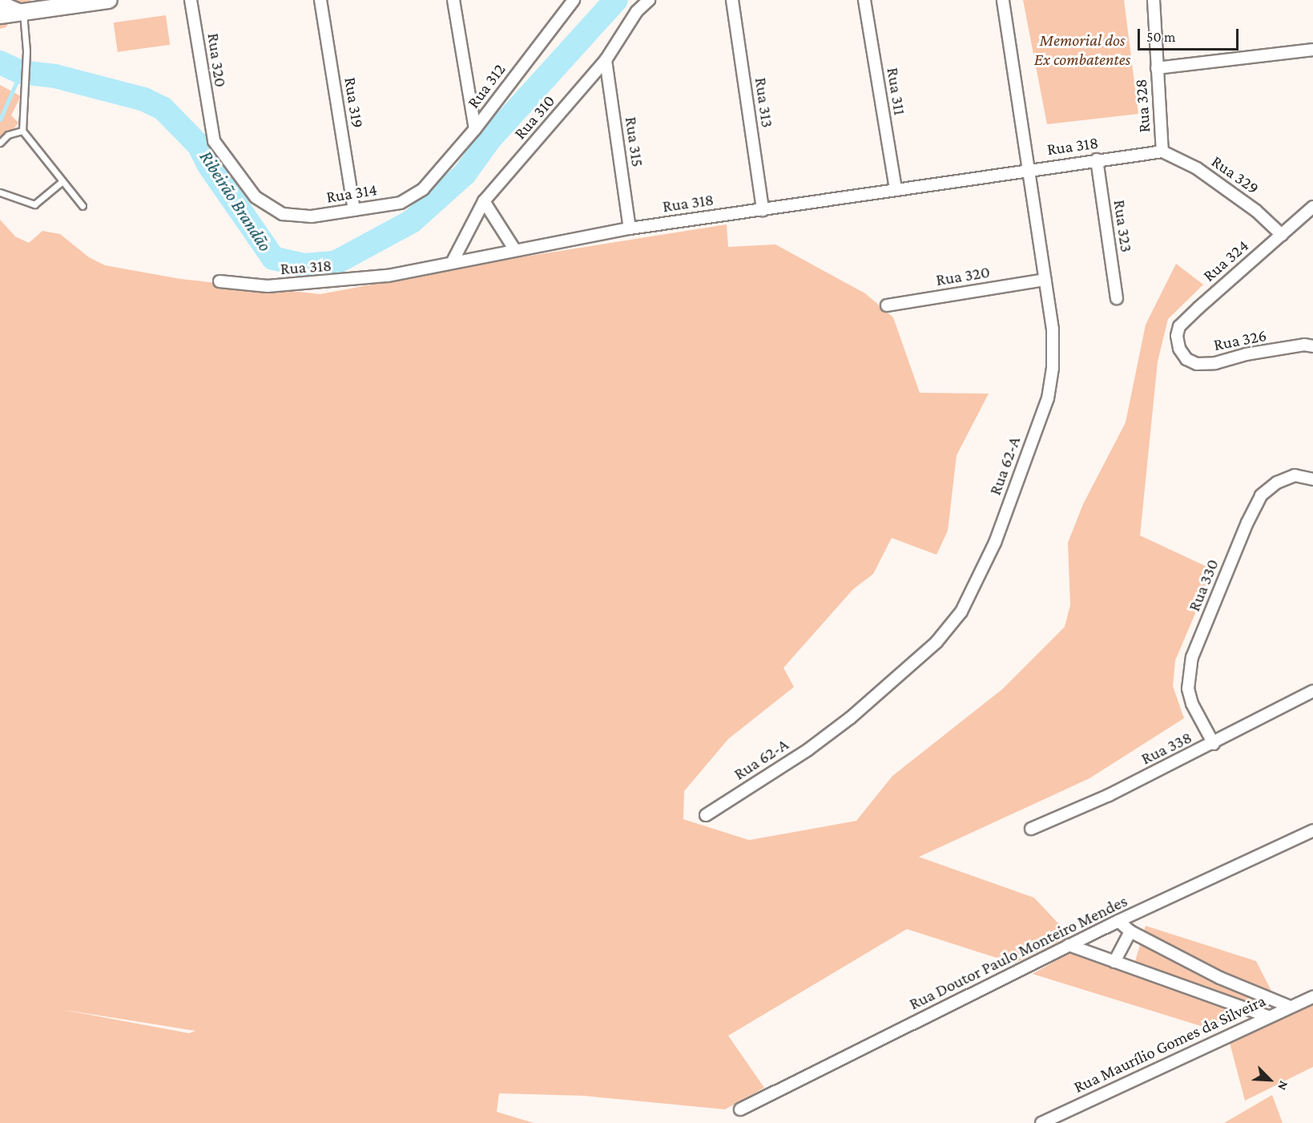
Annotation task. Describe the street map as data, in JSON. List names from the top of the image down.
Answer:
{
  "streets": {
    "street": [
      "Rua 320",
      "Rua 312",
      "Rua 311",
      "Rua 319",
      "Rua 313",
      "Rua 328",
      "Rua 310",
      "Rua 315",
      "Rua 318",
      "Rua 329",
      "Rua 314",
      "Rua 323",
      "Rua 324",
      "Rua 326",
      "Rua 62-A",
      "Rua 330",
      "Rua 338",
      "Rua Doutor Paulo Monteiro Mendes",
      "Rua Maurílio Gomes da Silveira"
    ]
  },
  "crossings": [
    ["Rua 320", "Rua 314"],
    ["Rua 320", "Rua 62-A"],
    ["Rua 312", "Rua 314"],
    ["Rua 311", "Rua 318"],
    ["Rua 319", "Rua 314"],
    ["Rua 313", "Rua 318"],
    ["Rua 328", "Rua 318"],
    ["Rua 328", "Rua 329"],
    ["Rua 310", "Rua 315"],
    ["Rua 310", "Rua 318"],
    ["Rua 315", "Rua 318"],
    ["Rua 318", "Rua 329"],
    ["Rua 318", "Rua 323"],
    ["Rua 318", "Rua 62-A"],
    ["Rua 329", "Rua 324"],
    ["Rua 324", "Rua 326"],
    ["Rua 330", "Rua 338"]
  ],
  "water": ["Ribeirão Brandão"],
  "parks": ["Memorial dos Ex combatentes"],
  "scale_bar": "50 m",
  "north": "bottom right"
}
